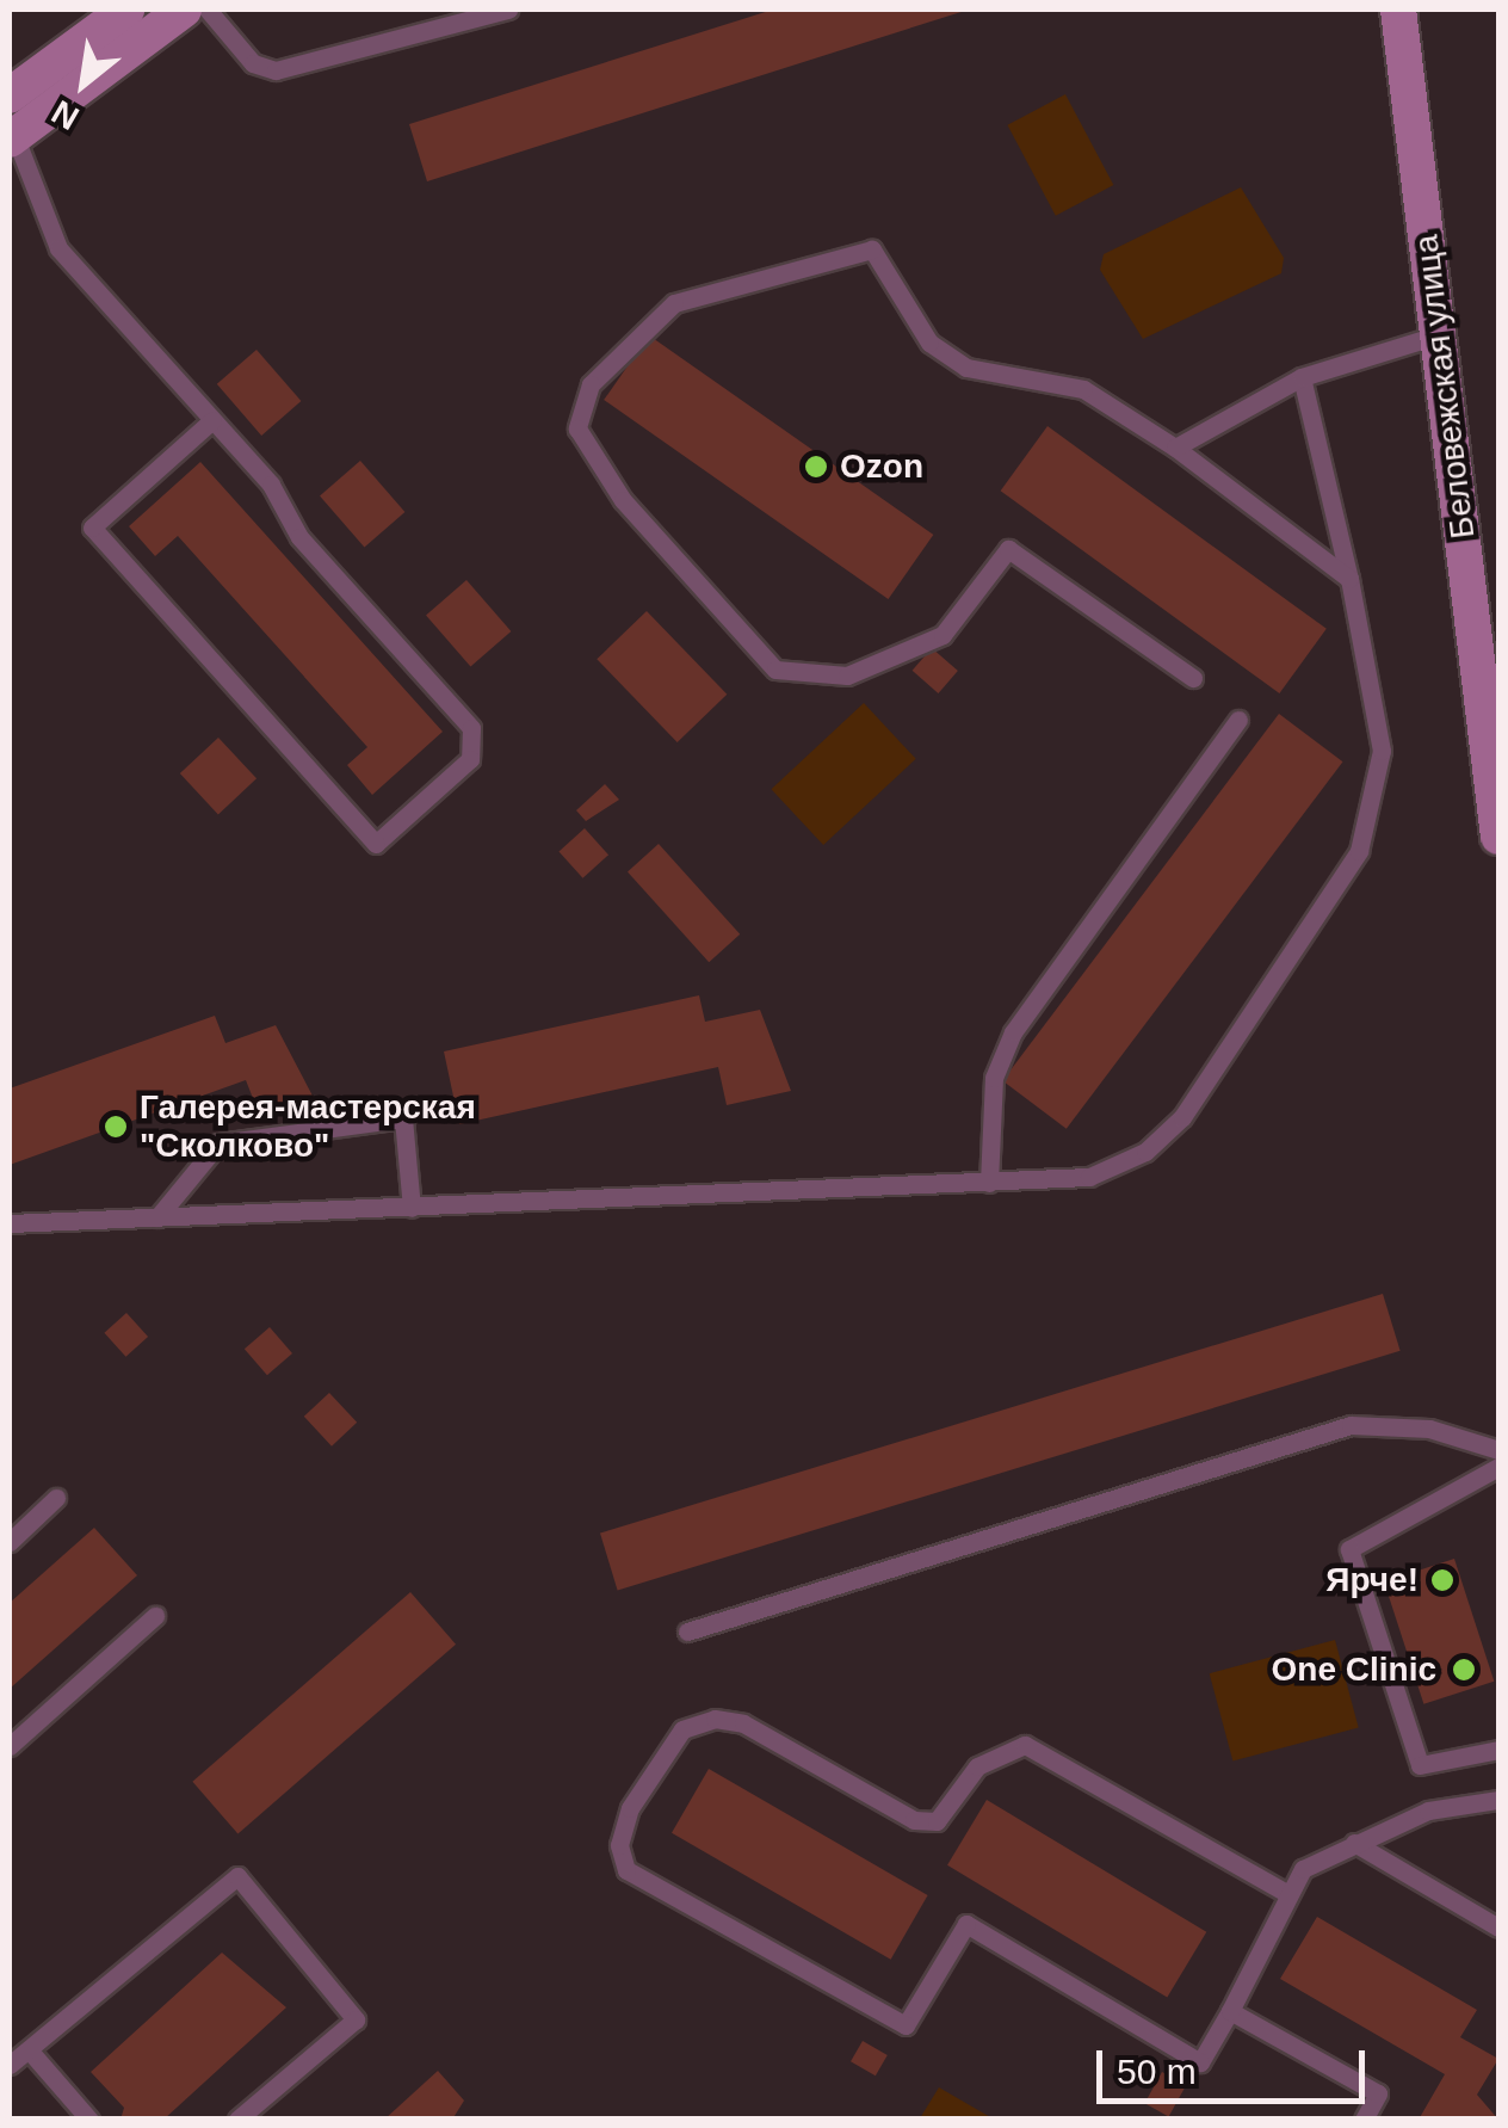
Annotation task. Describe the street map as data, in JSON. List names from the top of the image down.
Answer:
{
  "streets": {
    "street": ["Беловежская улица"]
  },
  "places": [
    "Ozon",
    "Галерея-мастерская \"Сколково\"",
    "Ярче!",
    "One Clinic"
  ],
  "scale_bar": "50 m",
  "north": "bottom left"
}
